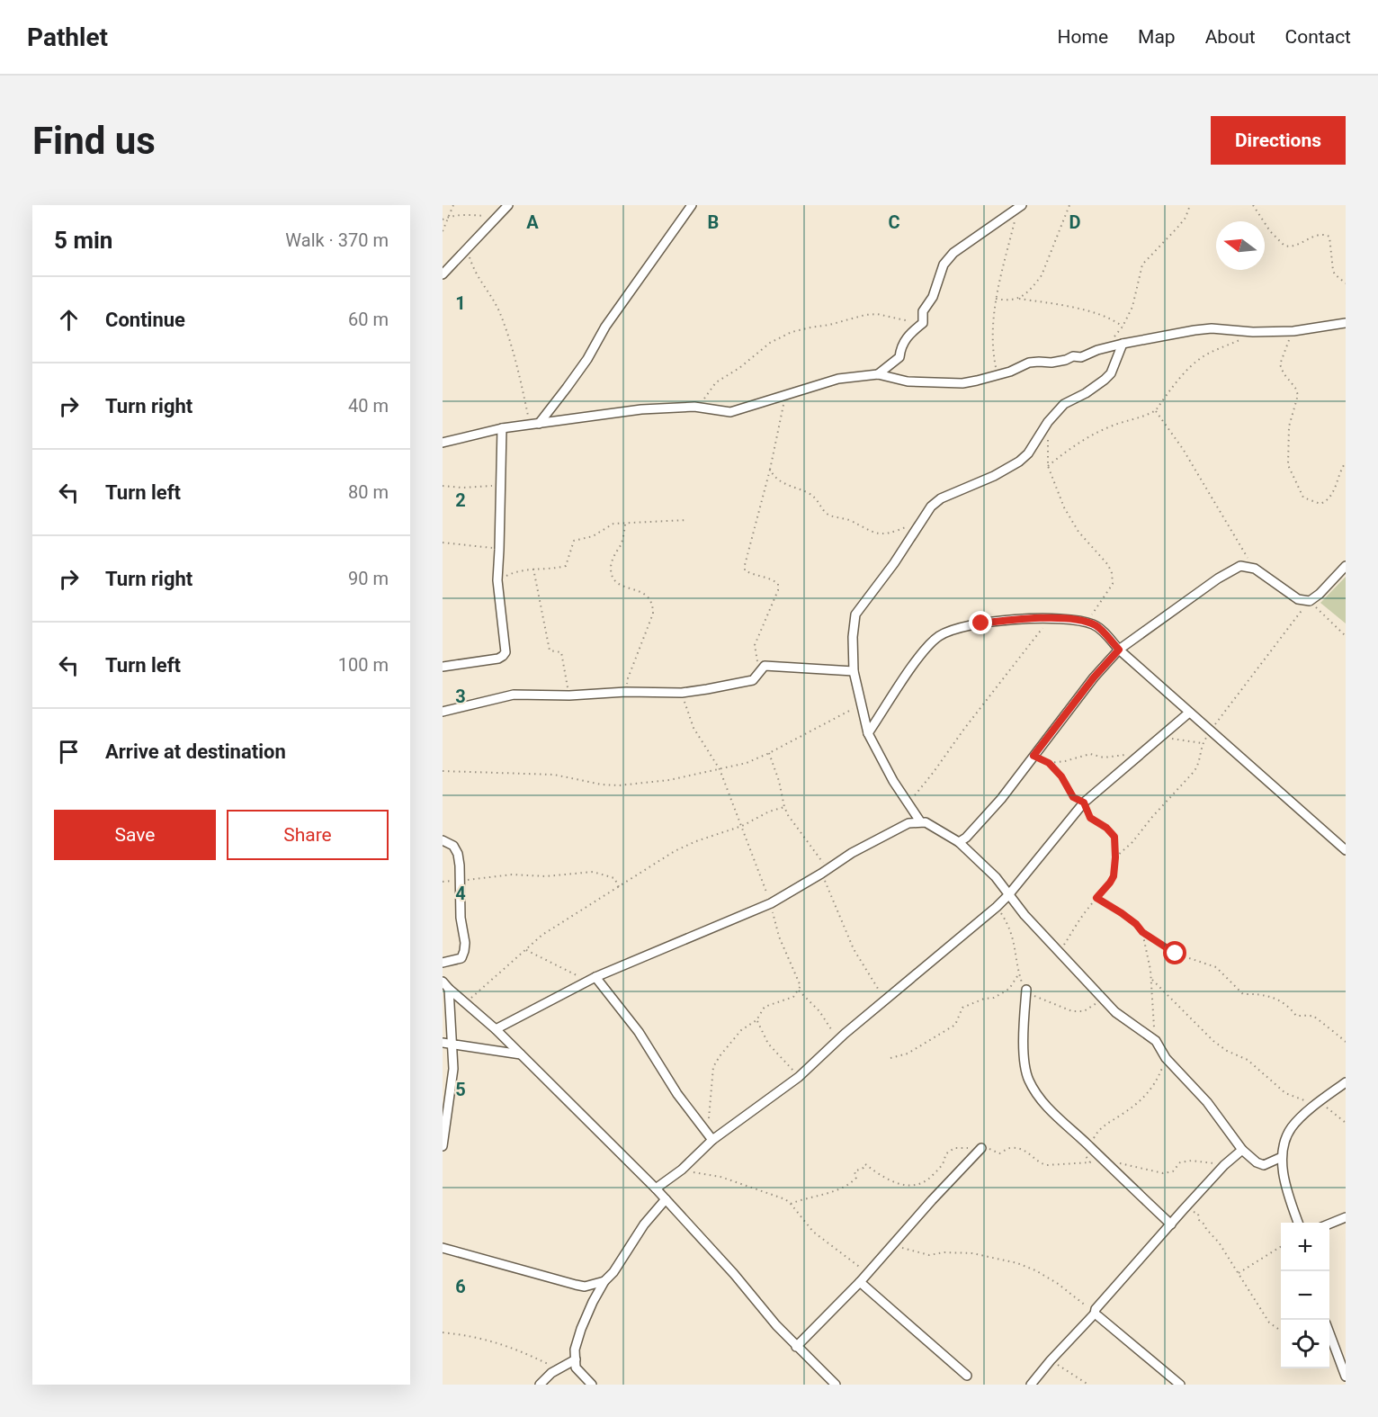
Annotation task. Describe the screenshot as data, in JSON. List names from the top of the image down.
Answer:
{
  "north": "left",
  "page": {
    "header": "Pathlet",
    "nav": [
      "Home",
      "Map",
      "About",
      "Contact"
    ],
    "buttons": [
      "Directions",
      ["Save", "Share"]
    ],
    "title": "Find us",
    "heading": ["5 min", "Walk · 370 m"],
    "list": [
      ["Continue", "60 m"],
      ["Turn right", "40 m"],
      ["Turn left", "80 m"],
      ["Turn right", "90 m"],
      ["Turn left", "100 m"],
      "Arrive at destination"
    ],
    "map_buttons": ["+", "−"]
  },
  "grid": {
    "columns": [
      "A",
      "B",
      "C",
      "D"
    ],
    "rows": [
      "1",
      "2",
      "3",
      "4",
      "5",
      "6"
    ]
  }
}
